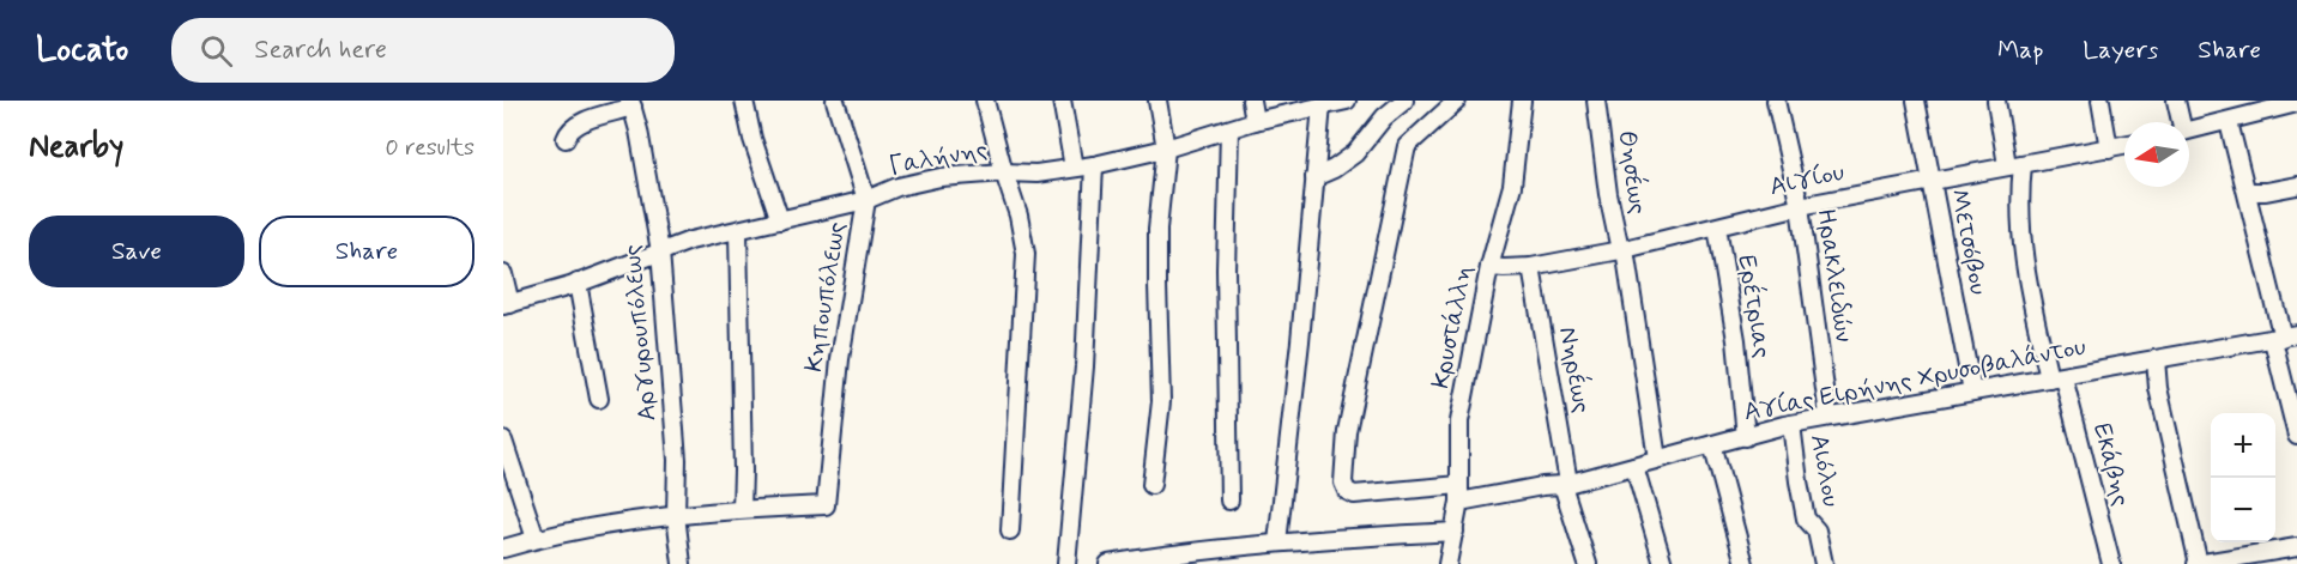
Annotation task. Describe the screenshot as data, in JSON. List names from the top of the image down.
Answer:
{
  "streets": {
    "street": [
      "Γαλήνης",
      "Θησέως",
      "Αιγίου",
      "Μετσόβου",
      "Ηρακλειδών",
      "Κηπουπόλεως",
      "Ερέτριας",
      "Κρυστάλλη",
      "Αργυρουπόλεως",
      "Νηρέως",
      "Αγίας Ειρήνης Χρυσοβαλάντου",
      "Εκάβης",
      "Αιόλου"
    ]
  },
  "crossings": [
    ["Γαλήνης", "Κηπουπόλεως"],
    ["Γαλήνης", "Αργυρουπόλεως"],
    ["Θησέως", "Αιγίου"],
    ["Θησέως", "Αγίας Ειρήνης Χρυσοβαλάντου"],
    ["Αιγίου", "Μετσόβου"],
    ["Αιγίου", "Ηρακλειδών"],
    ["Αιγίου", "Ερέτριας"],
    ["Αιγίου", "Κρυστάλλη"],
    ["Αιγίου", "Νηρέως"],
    ["Αιγίου", "Εκάβης"],
    ["Μετσόβου", "Αγίας Ειρήνης Χρυσοβαλάντου"],
    ["Ηρακλειδών", "Αγίας Ειρήνης Χρυσοβαλάντου"],
    ["Ερέτριας", "Αγίας Ειρήνης Χρυσοβαλάντου"],
    ["Κρυστάλλη", "Αγίας Ειρήνης Χρυσοβαλάντου"],
    ["Νηρέως", "Αγίας Ειρήνης Χρυσοβαλάντου"],
    ["Αγίας Ειρήνης Χρυσοβαλάντου", "Εκάβης"],
    ["Αγίας Ειρήνης Χρυσοβαλάντου", "Αιόλου"]
  ],
  "north": "left",
  "page": {
    "header": "Locato",
    "search": "Search here",
    "nav": ["Map", "Layers", "Share"],
    "heading": ["Nearby", "0 results"],
    "buttons": ["Save", "Share"],
    "map_buttons": ["+", "−"]
  }
}
